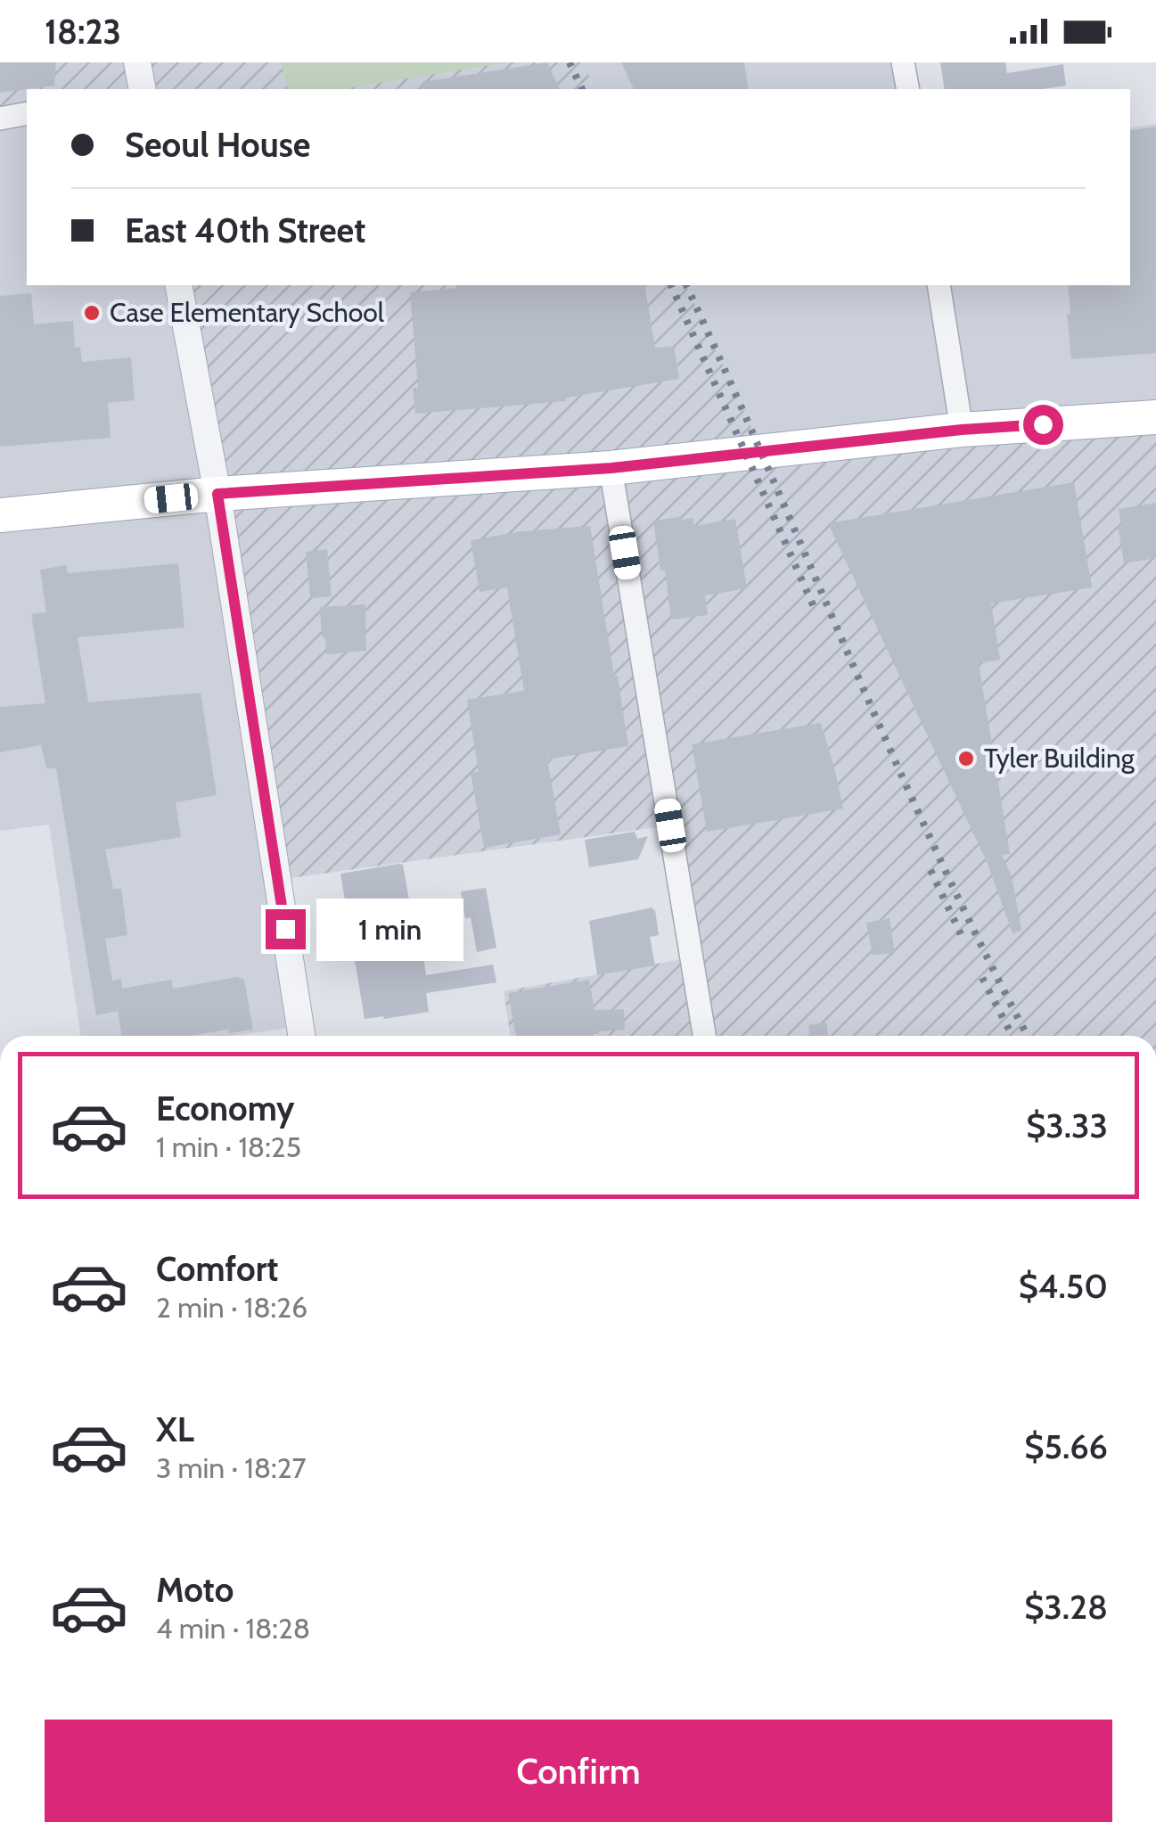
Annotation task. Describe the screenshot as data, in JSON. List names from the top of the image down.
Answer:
{
  "places": ["Case Elementary School", "Tyler Building"],
  "page": {
    "status": "18:23",
    "banner": ["Seoul House", "East 40th Street"],
    "bubble": "1 min",
    "list": [
      {
        "name": "Economy",
        "note": "1 min · 18:25",
        "value": "$3.33"
      },
      {
        "name": "Comfort",
        "note": "2 min · 18:26",
        "value": "$4.50"
      },
      {
        "name": "XL",
        "note": "3 min · 18:27",
        "value": "$5.66"
      },
      {
        "name": "Moto",
        "note": "4 min · 18:28",
        "value": "$3.28"
      }
    ],
    "buttons": "Confirm"
  }
}
